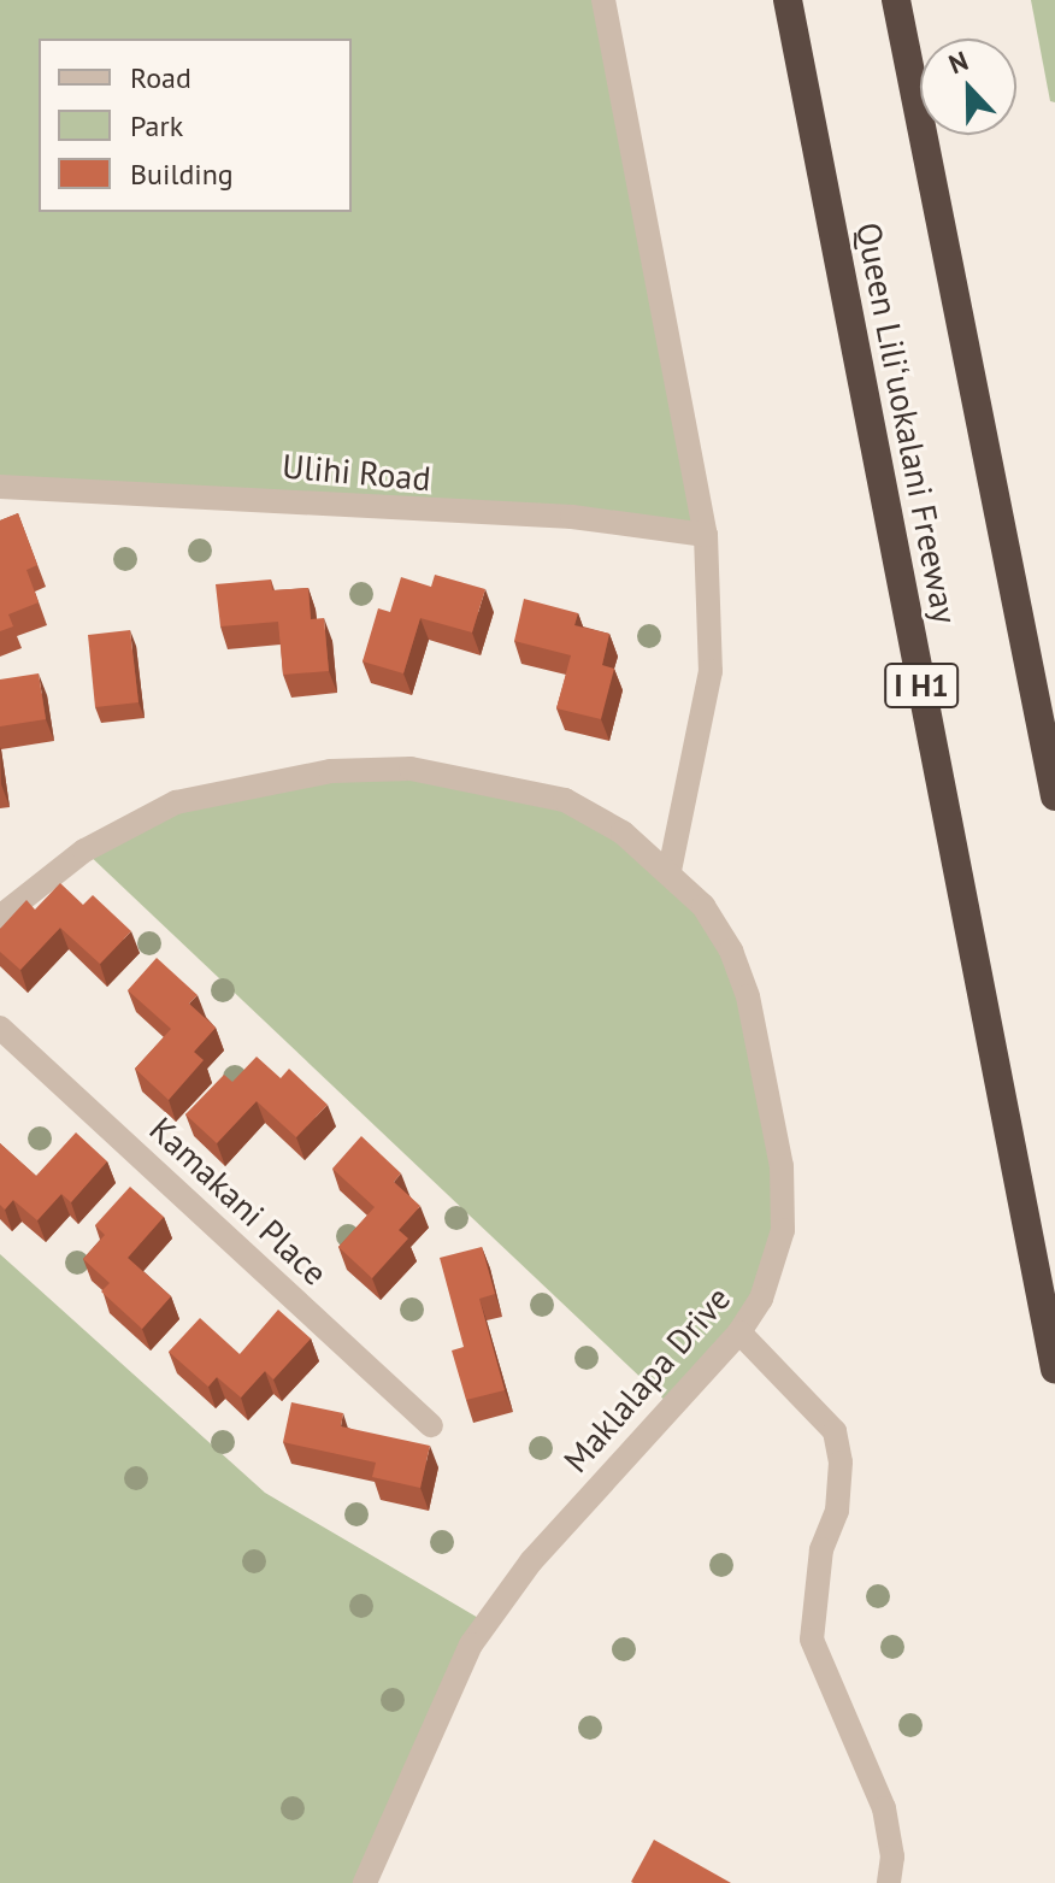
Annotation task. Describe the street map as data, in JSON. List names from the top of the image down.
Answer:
{
  "streets": {
    "highway": ["Queen Liliʻuokalani Freeway", "I H1"],
    "street": ["Ulihi Road", "Kamakani Place", "Maklalapa Drive"]
  },
  "legend": ["Road", "Park", "Building"],
  "north": "top"
}
